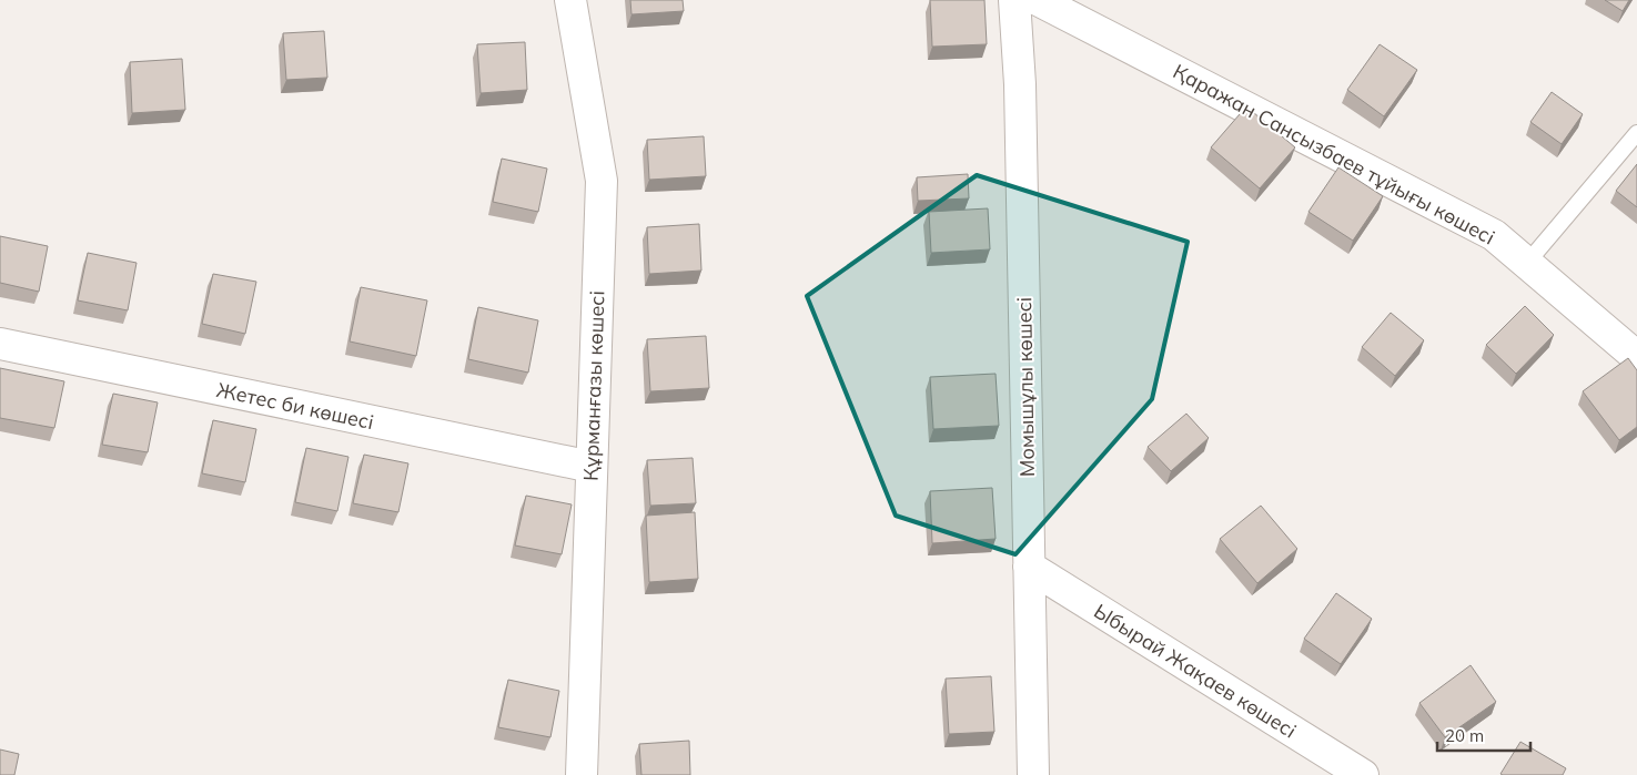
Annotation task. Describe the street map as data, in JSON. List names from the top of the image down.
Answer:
{
  "streets": {
    "street": [
      "Қаражан Сансызбаев тұйығы көшесі",
      "Құрманғазы көшесі",
      "Момышұлы көшесі",
      "Жетес би көшесі",
      "Ыбырай Жақаев көшесі"
    ]
  },
  "crossings": [
    ["Құрманғазы көшесі", "Жетес би көшесі"],
    ["Момышұлы көшесі", "Ыбырай Жақаев көшесі"]
  ],
  "scale_bar": "20 m"
}
